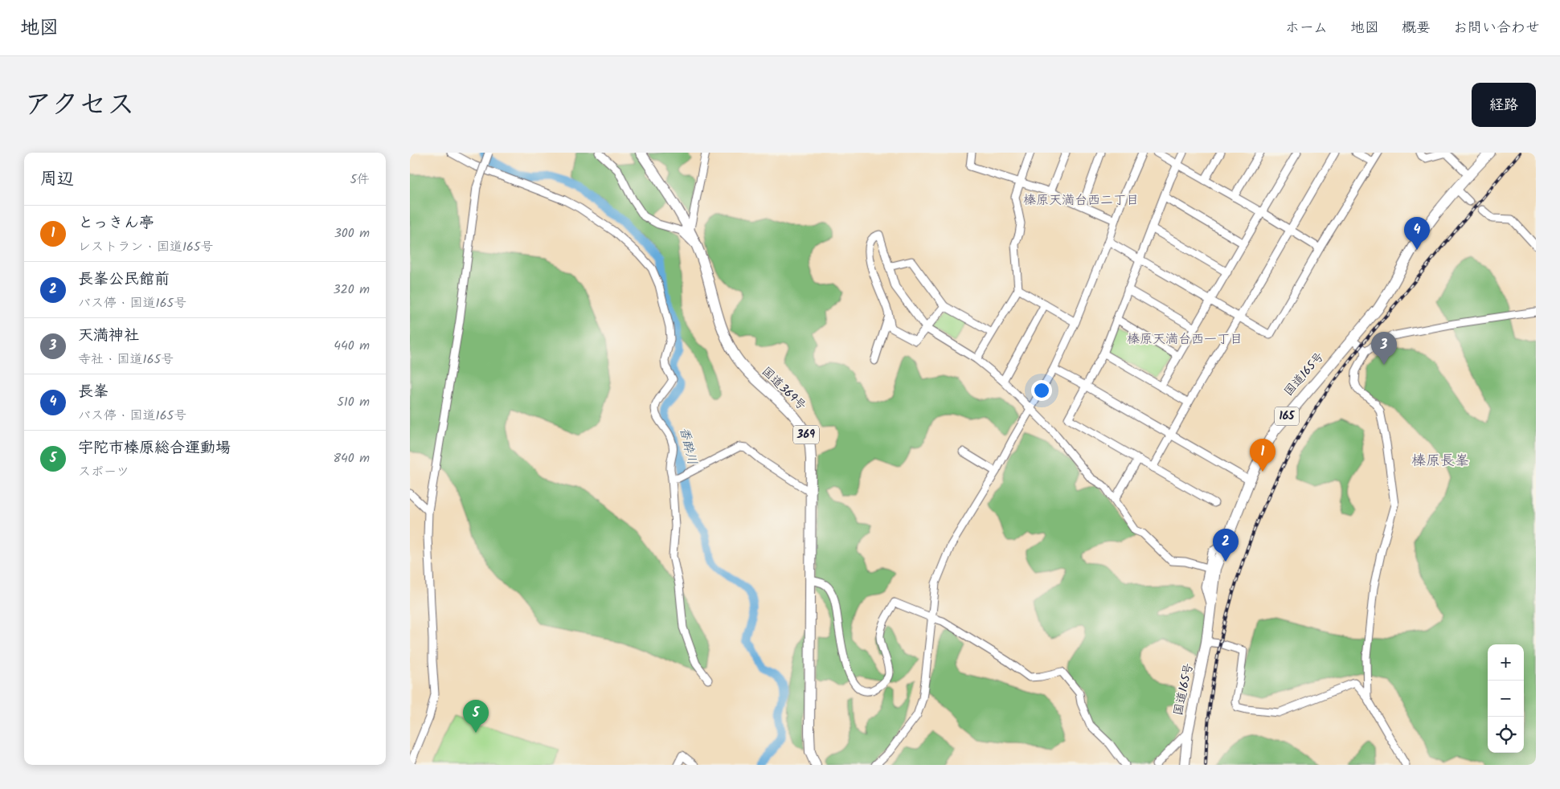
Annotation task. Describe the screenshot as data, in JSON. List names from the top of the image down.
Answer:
{
  "streets": {
    "highway": [
      "国道165号",
      "国道369号",
      "165",
      "369"
    ]
  },
  "districts": ["榛原天満台西二丁目", "榛原天満台西一丁目", "榛原長峯"],
  "water": ["香酔川"],
  "page": {
    "header": "地図",
    "nav": [
      "ホーム",
      "地図",
      "概要",
      "お問い合わせ"
    ],
    "title": "アクセス",
    "buttons": "経路",
    "heading": ["周辺", "5件"],
    "list": [
      {
        "mark": "1",
        "name": "とっきん亭",
        "note": "レストラン · 国道165号",
        "value": "300 m"
      },
      {
        "mark": "2",
        "name": "長峯公民館前",
        "note": "バス停 · 国道165号",
        "value": "320 m"
      },
      {
        "mark": "3",
        "name": "天満神社",
        "note": "寺社 · 国道165号",
        "value": "440 m"
      },
      {
        "mark": "4",
        "name": "長峯",
        "note": "バス停 · 国道165号",
        "value": "510 m"
      },
      {
        "mark": "5",
        "name": "宇陀市榛原総合運動場",
        "note": "スポーツ",
        "value": "840 m"
      }
    ],
    "pins": [
      "4",
      "3",
      "1",
      "2",
      "5"
    ],
    "map_buttons": ["+", "−"]
  }
}
